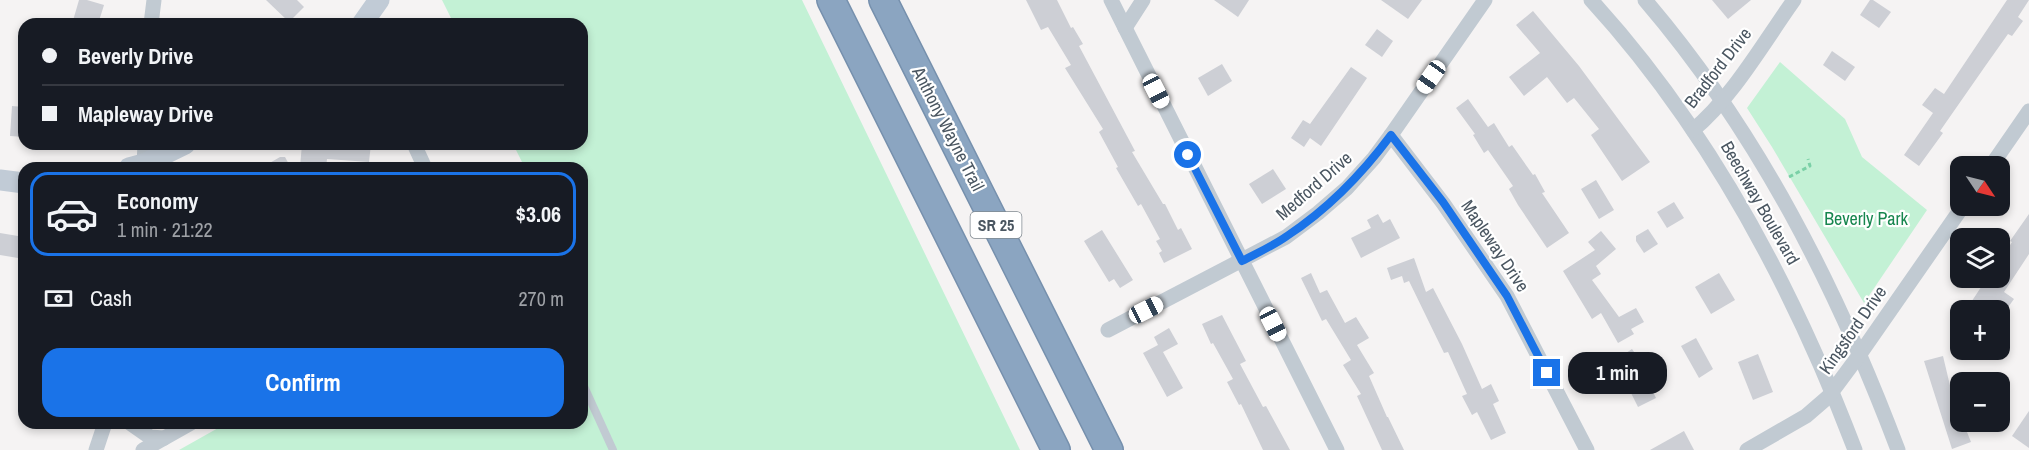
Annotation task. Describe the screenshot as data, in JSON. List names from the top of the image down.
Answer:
{
  "streets": {
    "highway": ["Anthony Wayne Trail", "SR 25"],
    "street": [
      "Bradford Drive",
      "Medford Drive",
      "Beechway Boulevard",
      "Mapleway Drive",
      "Kingsford Drive"
    ]
  },
  "crossings": [
    ["Bradford Drive", "Beechway Boulevard"],
    ["Medford Drive", "Mapleway Drive"],
    ["Beechway Boulevard", "Kingsford Drive"]
  ],
  "parks": ["Beverly Park"],
  "north": "bottom right",
  "page": {
    "banner": ["Beverly Drive", "Mapleway Drive"],
    "map_buttons": ["+", "−"],
    "list": [
      {
        "name": "Economy",
        "note": "1 min · 21:22",
        "value": "$3.06"
      }
    ],
    "pay": ["Cash", "270 m"],
    "buttons": "Confirm",
    "bubble": "1 min"
  }
}
